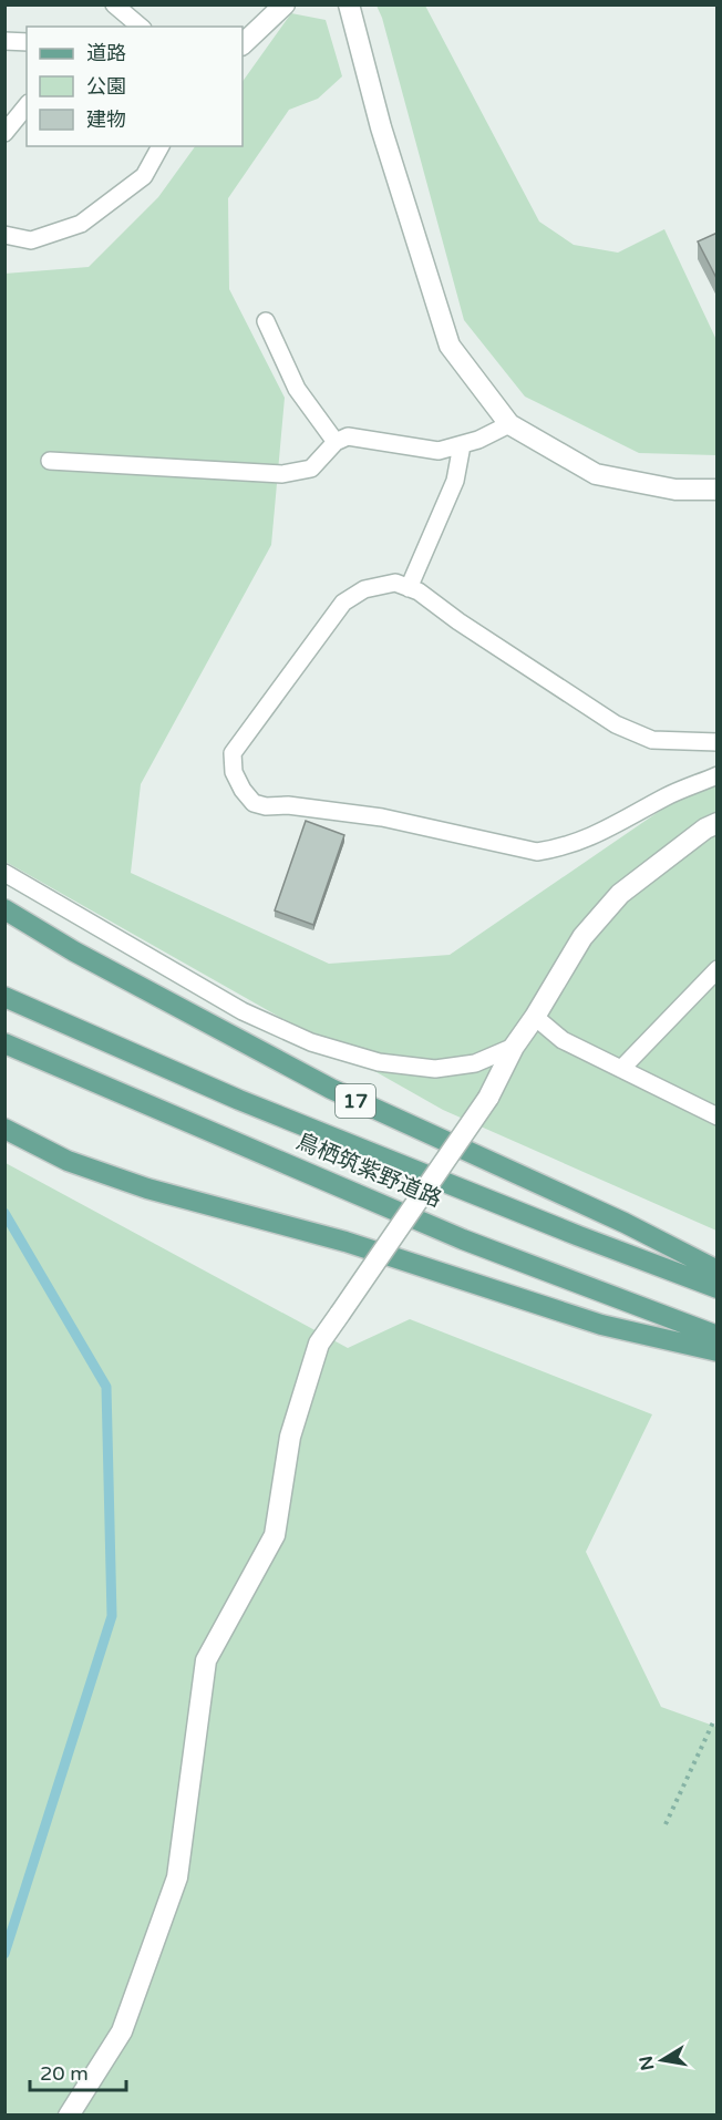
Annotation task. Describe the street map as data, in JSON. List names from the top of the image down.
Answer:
{
  "streets": {
    "main road": ["17", "鳥栖筑紫野道路"]
  },
  "legend": ["道路", "公園", "建物"],
  "scale_bar": "20 m",
  "north": "left"
}
